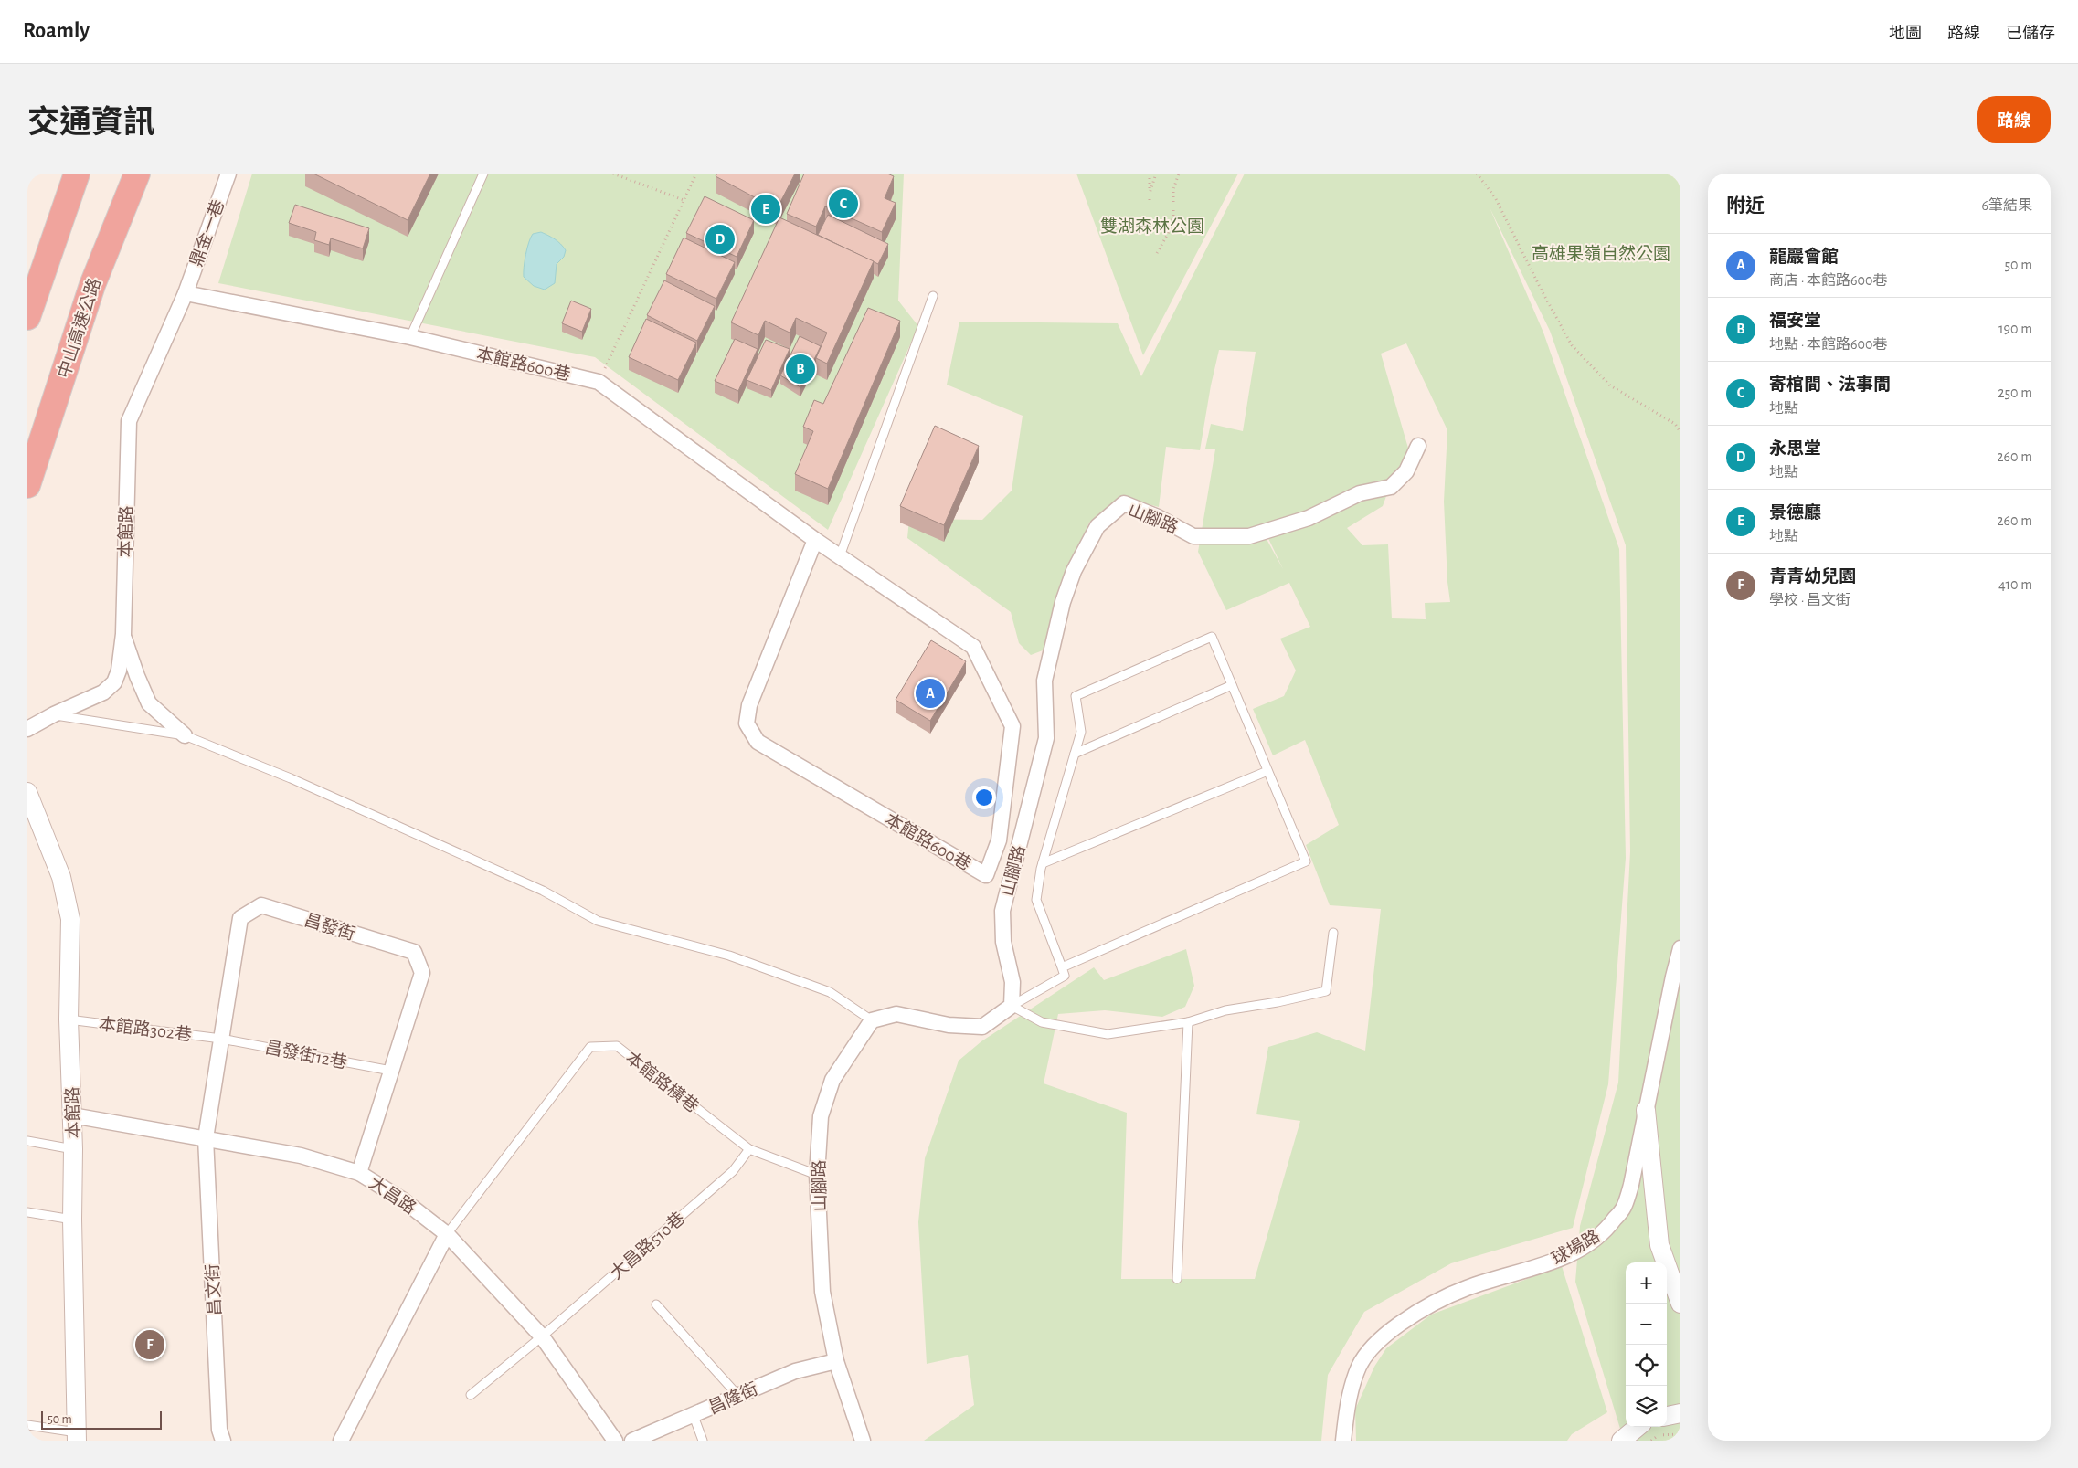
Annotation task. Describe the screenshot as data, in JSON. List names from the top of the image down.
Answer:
{
  "streets": {
    "highway": ["中山高速公路"],
    "street": [
      "鼎金一巷",
      "本館路600巷",
      "山腳路",
      "本館路",
      "昌發街",
      "大昌路",
      "球場路",
      "昌文街",
      "昌隆街"
    ],
    "lane": [
      "本館路302巷",
      "昌發街12巷",
      "本館路橫巷",
      "大昌路510巷"
    ]
  },
  "crossings": [
    ["鼎金一巷", "本館路600巷"],
    ["鼎金一巷", "本館路"],
    ["本館路600巷", "本館路"],
    ["山腳路", "本館路橫巷"],
    ["山腳路", "昌隆街"],
    ["本館路", "本館路302巷"],
    ["本館路", "大昌路"],
    ["昌發街", "本館路302巷"],
    ["昌發街", "昌發街12巷"],
    ["昌發街", "大昌路"],
    ["昌發街", "昌文街"],
    ["本館路302巷", "昌發街12巷"],
    ["本館路橫巷", "大昌路"],
    ["本館路橫巷", "大昌路510巷"],
    ["大昌路", "大昌路510巷"],
    ["大昌路", "昌文街"]
  ],
  "parks": ["雙湖森林公園", "高雄果嶺自然公園"],
  "scale_bar": "50 m",
  "page": {
    "header": "Roamly",
    "nav": ["地圖", "路線", "已儲存"],
    "title": "交通資訊",
    "buttons": "路線",
    "heading": ["附近", "6筆結果"],
    "pins": [
      "C",
      "E",
      "D",
      "B",
      "A",
      "F"
    ],
    "list": [
      {
        "mark": "A",
        "name": "龍巖會館",
        "note": "商店 · 本館路600巷",
        "value": "50 m"
      },
      {
        "mark": "B",
        "name": "福安堂",
        "note": "地點 · 本館路600巷",
        "value": "190 m"
      },
      {
        "mark": "C",
        "name": "寄棺間、法事間",
        "note": "地點",
        "value": "250 m"
      },
      {
        "mark": "D",
        "name": "永思堂",
        "note": "地點",
        "value": "260 m"
      },
      {
        "mark": "E",
        "name": "景德廳",
        "note": "地點",
        "value": "260 m"
      },
      {
        "mark": "F",
        "name": "青青幼兒園",
        "note": "學校 · 昌文街",
        "value": "410 m"
      }
    ],
    "map_buttons": ["+", "−"],
    "scale": "50 m"
  }
}
